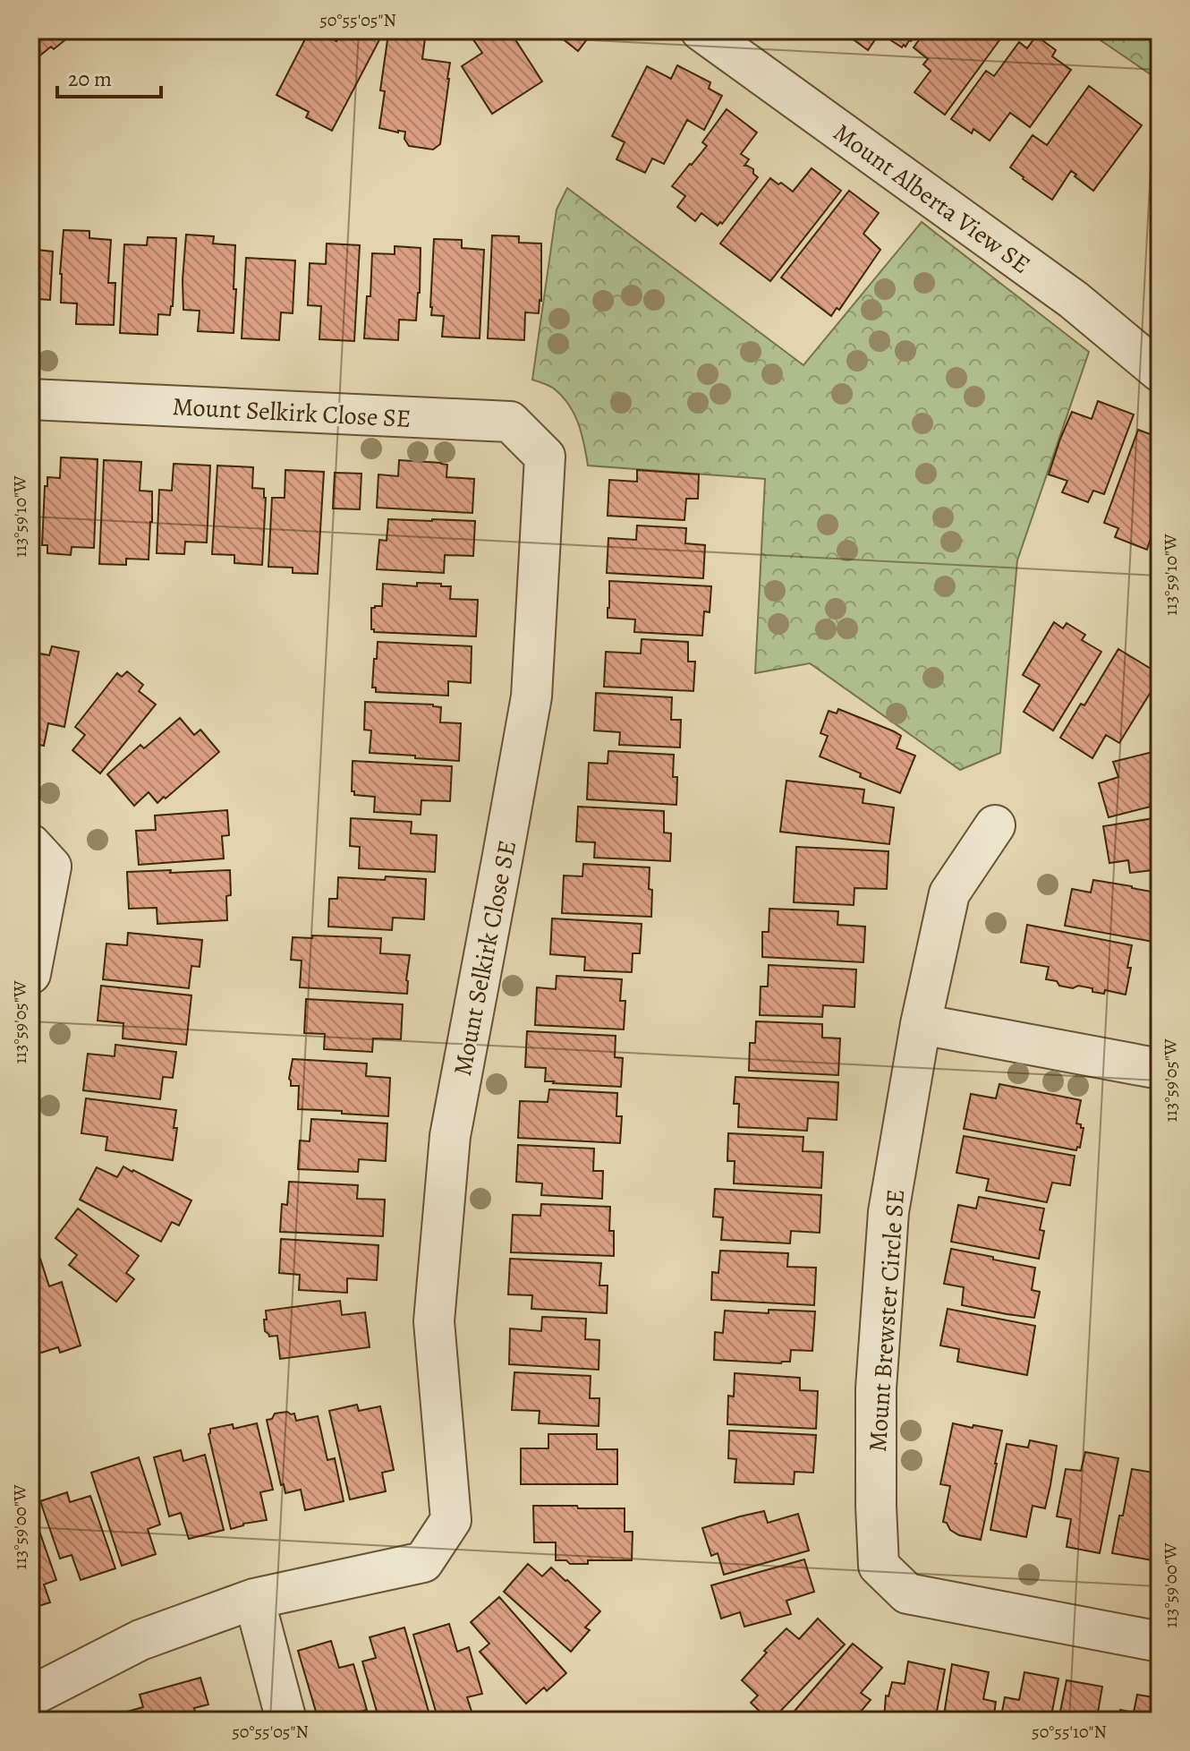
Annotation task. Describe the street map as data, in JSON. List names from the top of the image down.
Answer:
{
  "streets": {
    "street": ["Mount Alberta View SE", "Mount Selkirk Close SE", "Mount Brewster Circle SE"]
  },
  "scale_bar": "20 m",
  "coordinates": [
    "50°55'05\"N",
    "113°59'10\"W",
    "113°59'05\"W",
    "113°59'00\"W",
    "50°55'10\"N"
  ]
}
